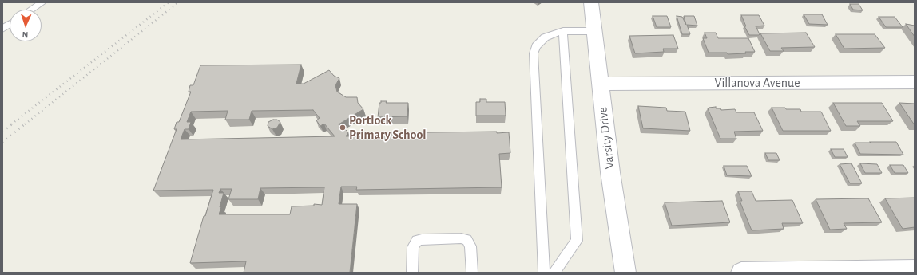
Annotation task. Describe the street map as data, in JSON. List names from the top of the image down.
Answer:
{
  "streets": {
    "street": ["Villanova Avenue", "Varsity Drive"]
  },
  "crossings": [
    ["Villanova Avenue", "Varsity Drive"]
  ],
  "places": ["Portlock Primary School"],
  "north": "bottom"
}
